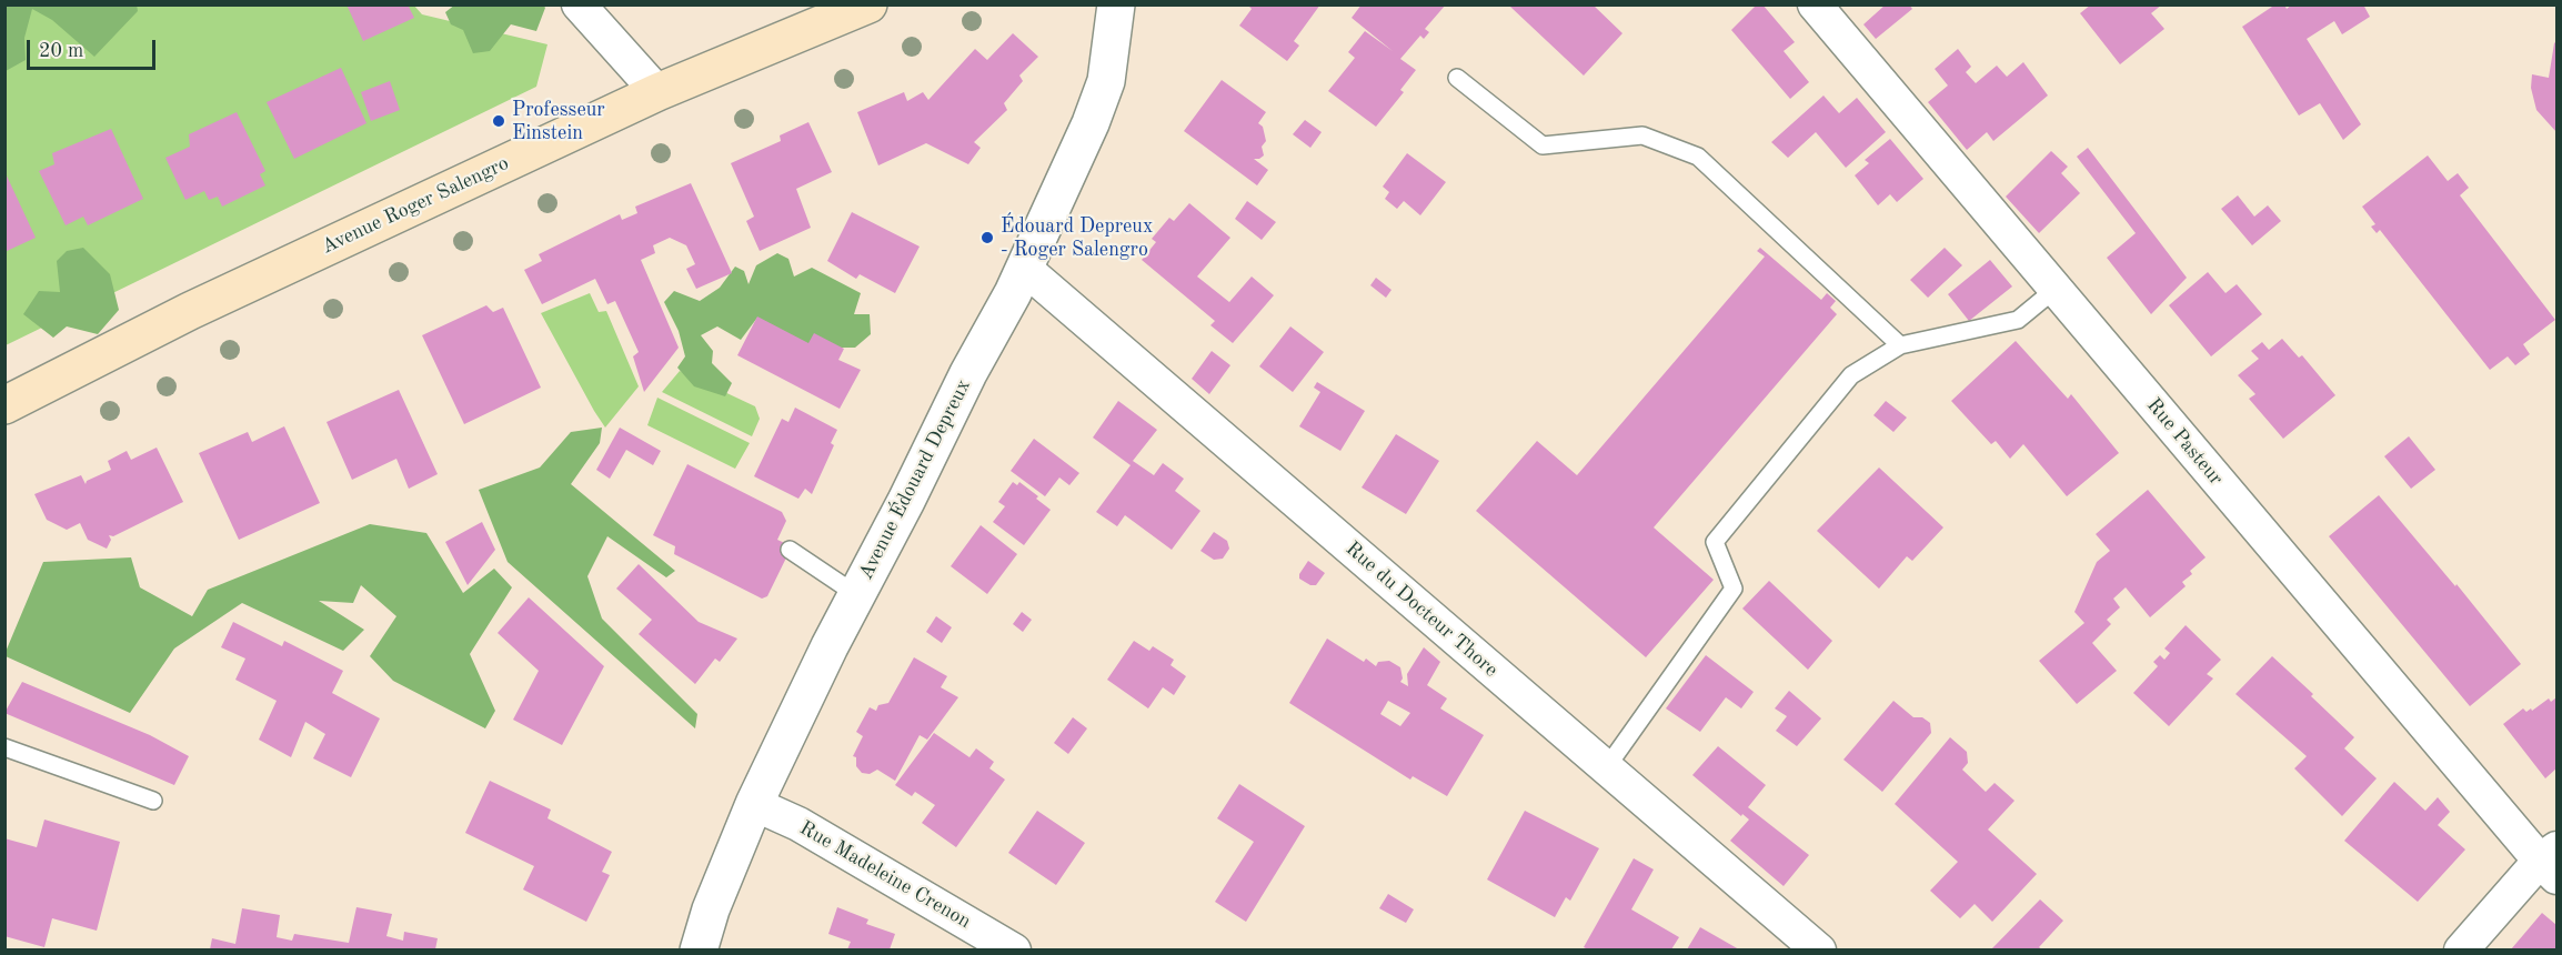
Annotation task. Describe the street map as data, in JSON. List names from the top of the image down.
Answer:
{
  "streets": {
    "main road": ["Avenue Roger Salengro"],
    "street": [
      "Rue Pasteur",
      "Avenue Édouard Depreux",
      "Rue du Docteur Thore",
      "Rue Madeleine Crenon"
    ]
  },
  "crossings": [
    ["Avenue Édouard Depreux", "Rue du Docteur Thore"],
    ["Avenue Édouard Depreux", "Rue Madeleine Crenon"]
  ],
  "places": ["Professeur Einstein", "Édouard Depreux - Roger Salengro"],
  "scale_bar": "20 m"
}
